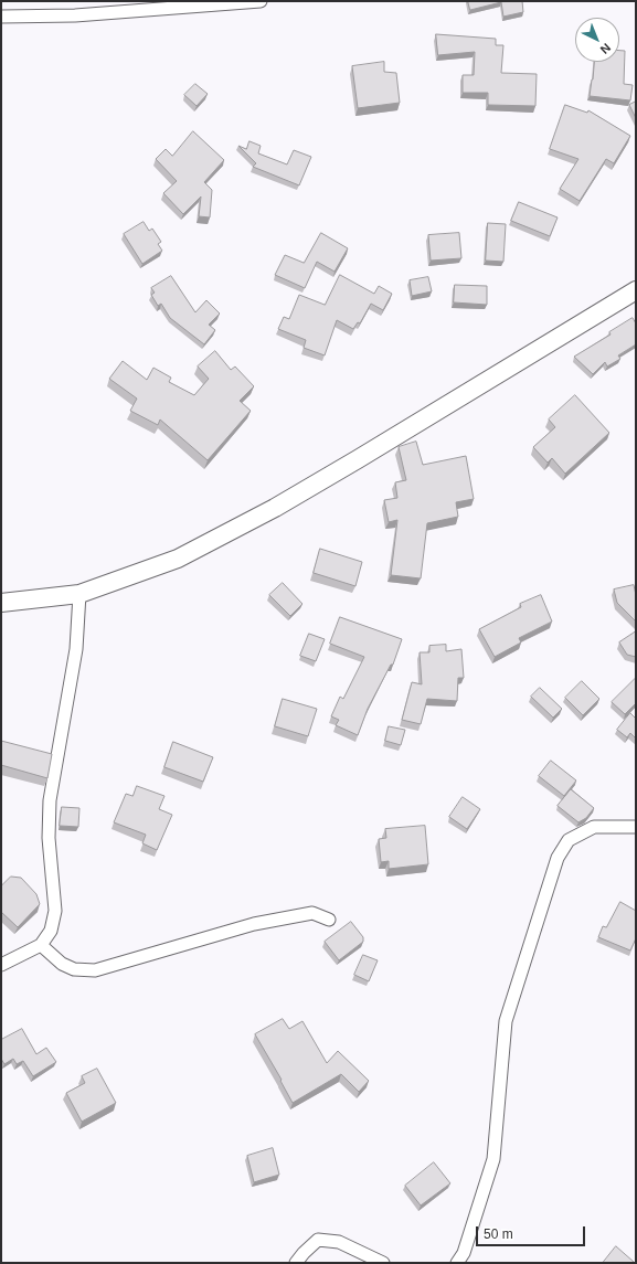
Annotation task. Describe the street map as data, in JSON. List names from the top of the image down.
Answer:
{
  "scale_bar": "50 m",
  "north": "bottom right"
}
